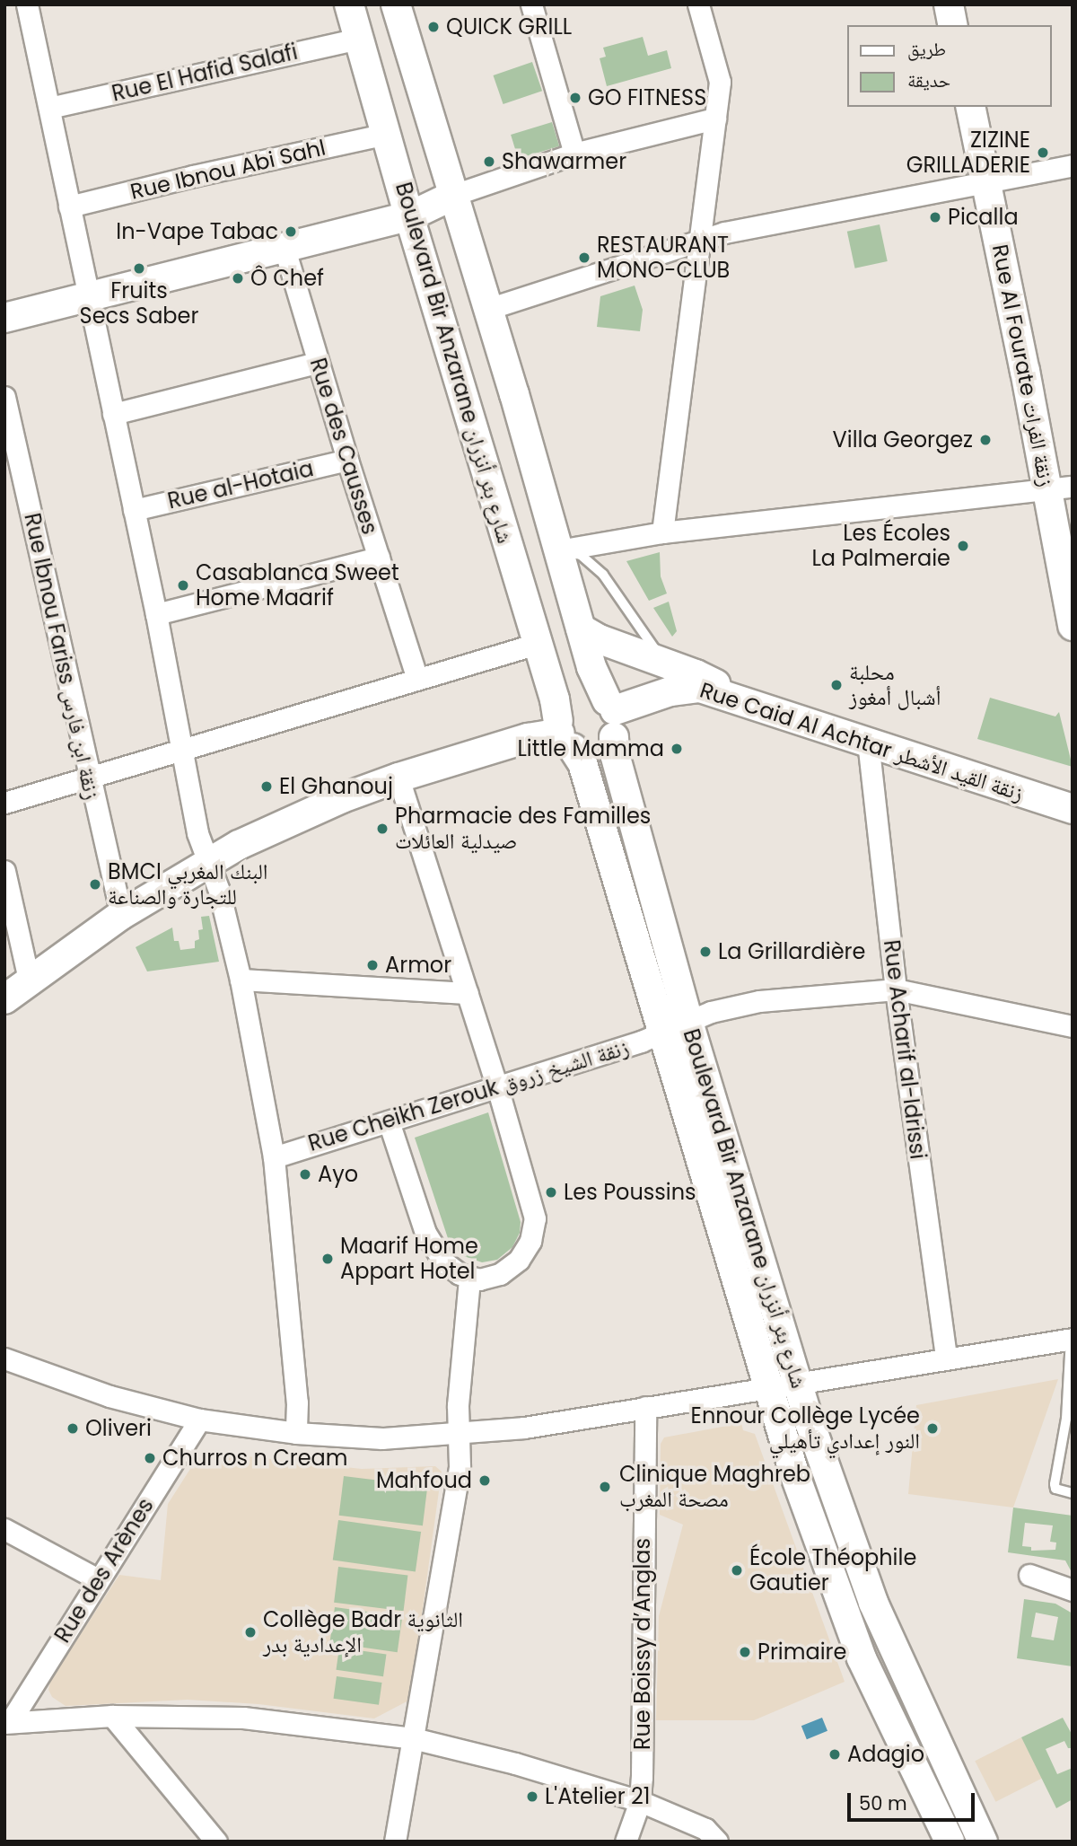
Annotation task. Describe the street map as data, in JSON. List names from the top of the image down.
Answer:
{
  "streets": {
    "main road": ["Boulevard Bir Anzarane شارع بئر أنزران", "Rue Al Fourate زنقة الفرات", "Rue Caid Al Achtar زنقة القيد الأشطر"],
    "street": [
      "Rue El Hafid Salafi",
      "Rue Ibnou Abi Sahl",
      "Rue des Causses",
      "Rue al-Hotaia",
      "Rue Ibnou Fariss زنقة ابن فارس",
      "Rue Acharif al-Idrissi",
      "Rue Cheikh Zerouk زنقة الشيخ زروق",
      "Rue des Arènes",
      "Rue Boissy d’Anglas"
    ]
  },
  "crossings": [
    ["Rue El Hafid Salafi", "Boulevard Bir Anzarane شارع بئر أنزران"],
    ["Rue Ibnou Abi Sahl", "Boulevard Bir Anzarane شارع بئر أنزران"],
    ["Boulevard Bir Anzarane شارع بئر أنزران", "Rue Caid Al Achtar زنقة القيد الأشطر"],
    ["Boulevard Bir Anzarane شارع بئر أنزران", "Rue Cheikh Zerouk زنقة الشيخ زروق"],
    ["Rue des Causses", "Rue al-Hotaia"],
    ["Rue Caid Al Achtar زنقة القيد الأشطر", "Rue Acharif al-Idrissi"],
    ["Rue Acharif al-Idrissi", "Rue Cheikh Zerouk زنقة الشيخ زروق"]
  ],
  "places": [
    "QUICK GRILL",
    "GO FITNESS",
    "ZIZINE GRILLADERIE",
    "Shawarmer",
    "Picalla",
    "In-Vape Tabac",
    "RESTAURANT MONO-CLUB",
    "Fruits Secs Saber",
    "Ô Chef",
    "Villa Georgez",
    "Les Écoles La Palmeraie",
    "Casablanca Sweet Home Maarif",
    "محلبة أشبال أمغوز",
    "Little Mamma",
    "El Ghanouj",
    "Pharmacie des Familles صيدلية العائلات",
    "BMCI البنك المغربي للتجارة والصناعة",
    "La Grillardière",
    "Armor",
    "Ayo",
    "Les Poussins",
    "Maarif Home Appart Hotel",
    "Oliveri",
    "Ennour Collège Lycée النور إعدادي تأهيلي",
    "Churros n Cream",
    "Mahfoud",
    "Clinique Maghreb مصحة المغرب",
    "École Théophile Gautier",
    "Collège Badr الثانوية الإعدادية بدر",
    "Primaire",
    "Adagio",
    "L'Atelier 21"
  ],
  "legend": ["طريق", "حديقة"],
  "scale_bar": "50 m"
}
